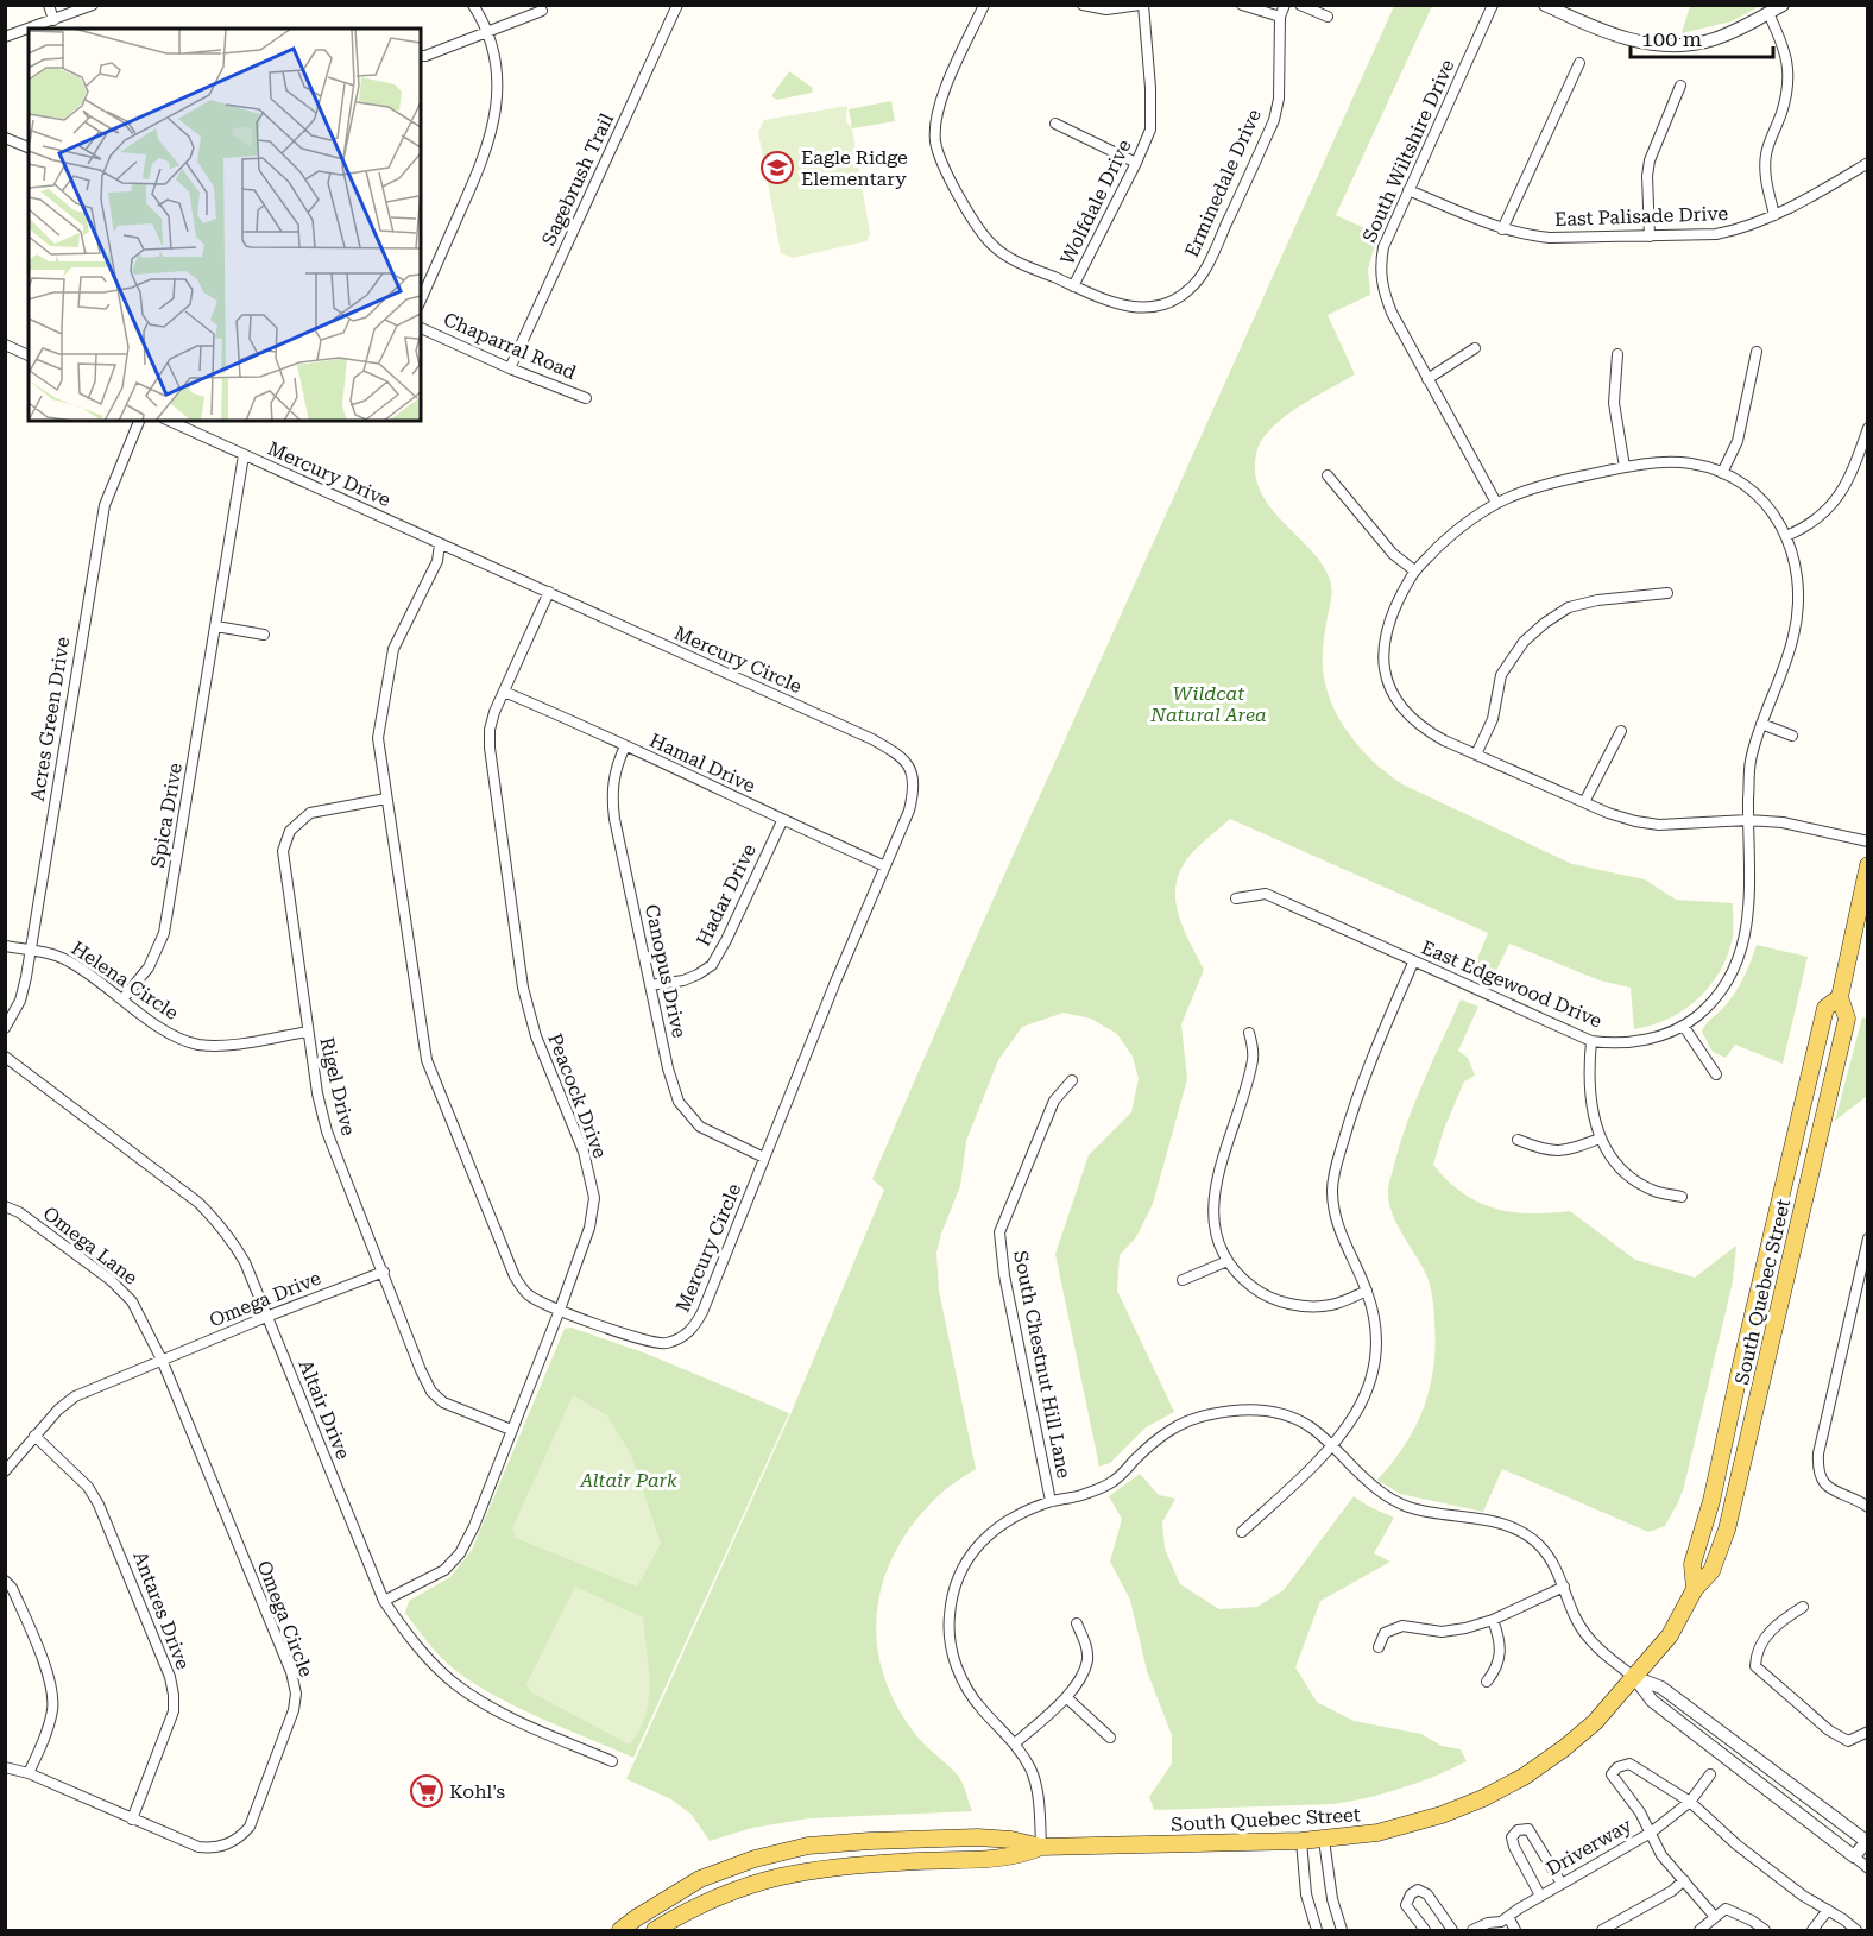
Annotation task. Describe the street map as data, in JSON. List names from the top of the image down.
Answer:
{
  "streets": {
    "main road": ["South Quebec Street"],
    "street": [
      "South Wiltshire Drive",
      "Sagebrush Trail",
      "Erminedale Drive",
      "Wolfdale Drive",
      "East Palisade Drive",
      "Chaparral Road",
      "Mercury Drive",
      "Mercury Circle",
      "Acres Green Drive",
      "Hamal Drive",
      "Spica Drive",
      "Hadar Drive",
      "Canopus Drive",
      "Helena Circle",
      "East Edgewood Drive",
      "Rigel Drive",
      "Peacock Drive",
      "Omega Lane",
      "Omega Drive",
      "South Chestnut Hill Lane",
      "Altair Drive",
      "Antares Drive",
      "Omega Circle",
      "Driverway"
    ]
  },
  "crossings": [
    ["South Wiltshire Drive", "East Palisade Drive"],
    ["South Wiltshire Drive", "East Edgewood Drive"],
    ["Sagebrush Trail", "Chaparral Road"],
    ["Erminedale Drive", "Wolfdale Drive"],
    ["Mercury Drive", "Mercury Circle"],
    ["Mercury Drive", "Spica Drive"],
    ["Mercury Circle", "Hamal Drive"],
    ["Mercury Circle", "Canopus Drive"],
    ["Mercury Circle", "Rigel Drive"],
    ["Mercury Circle", "Peacock Drive"],
    ["Acres Green Drive", "Helena Circle"],
    ["Hamal Drive", "Hadar Drive"],
    ["Hamal Drive", "Canopus Drive"],
    ["Hamal Drive", "Peacock Drive"],
    ["Spica Drive", "Helena Circle"],
    ["Hadar Drive", "Canopus Drive"],
    ["Helena Circle", "Rigel Drive"],
    ["Rigel Drive", "Peacock Drive"],
    ["Rigel Drive", "Omega Drive"],
    ["Peacock Drive", "Altair Drive"],
    ["Omega Lane", "Omega Drive"],
    ["Omega Lane", "Omega Circle"],
    ["Omega Drive", "Altair Drive"],
    ["Omega Drive", "Omega Circle"],
    ["Antares Drive", "Omega Circle"]
  ],
  "parks": ["Wildcat Natural Area", "Altair Park"],
  "places": {
    "school or university": ["Eagle Ridge Elementary"],
    "supermarket": ["Kohl's"]
  },
  "scale_bar": "100 m"
}
